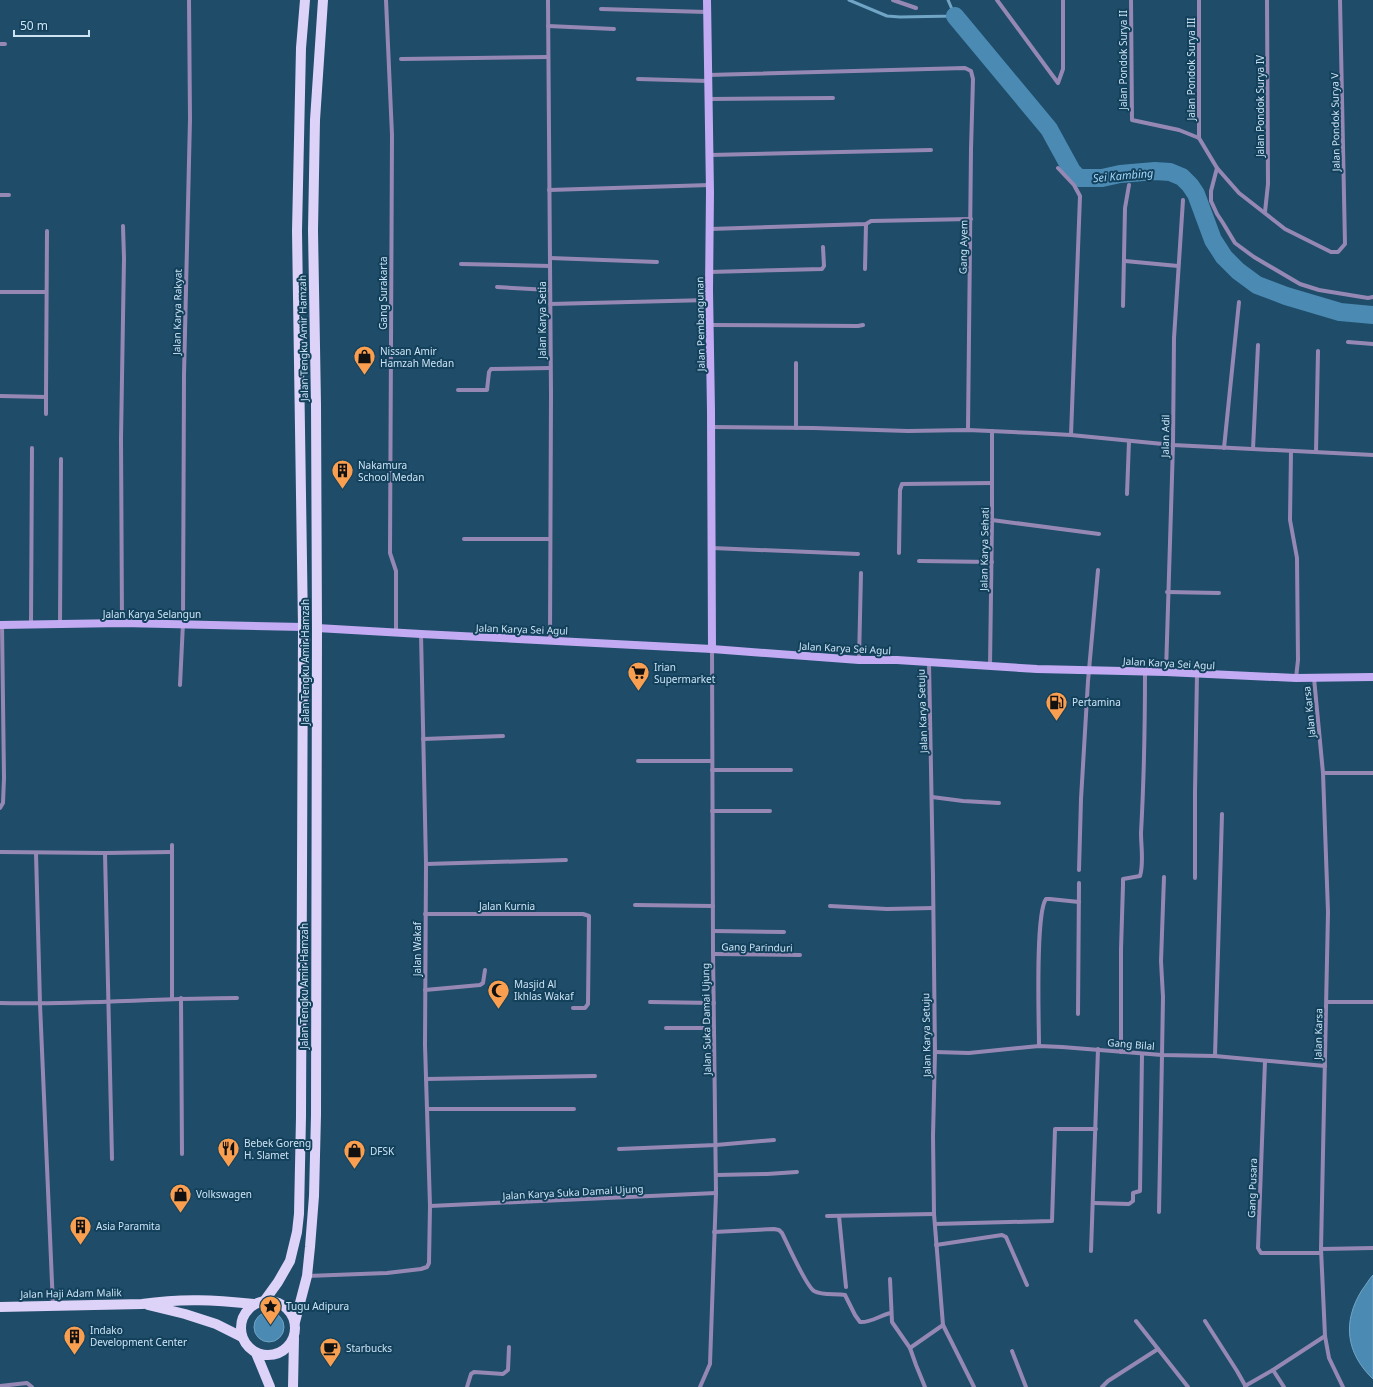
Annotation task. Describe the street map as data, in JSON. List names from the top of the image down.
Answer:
{
  "streets": {
    "main road": [
      "Jalan Pembangunan",
      "Jalan Tengku Amir Hamzah",
      "Jalan Karya Selangun",
      "Jalan Karya Sei Agul",
      "Jalan Haji Adam Malik"
    ],
    "street": [
      "Jalan Pondok Surya II",
      "Jalan Pondok Surya III",
      "Jalan Pondok Surya IV",
      "Jalan Pondok Surya V",
      "Gang Ayem",
      "Gang Surakarta",
      "Jalan Karya Rakyat",
      "Jalan Karya Setia",
      "Jalan Adil",
      "Jalan Karya Sehati",
      "Jalan Karya Setuju",
      "Jalan Karsa",
      "Jalan Kurnia",
      "Gang Parinduri",
      "Jalan Wakaf",
      "Jalan Suka Damai Ujung",
      "Gang Bilal",
      "Gang Pusara",
      "Jalan Karya Suka Damai Ujung"
    ]
  },
  "crossings": [
    ["Jalan Pondok Surya II", "Jalan Pondok Surya III"],
    ["Jalan Pondok Surya IV", "Jalan Pondok Surya V"],
    ["Gang Ayem", "Jalan Pembangunan"],
    ["Gang Surakarta", "Jalan Karya Sei Agul"],
    ["Jalan Karya Rakyat", "Jalan Karya Selangun"],
    ["Jalan Karya Setia", "Jalan Karya Sei Agul"],
    ["Jalan Pembangunan", "Jalan Karya Sei Agul"],
    ["Jalan Pembangunan", "Jalan Suka Damai Ujung"],
    ["Jalan Tengku Amir Hamzah", "Jalan Karya Selangun"],
    ["Jalan Tengku Amir Hamzah", "Jalan Karya Sei Agul"],
    ["Jalan Tengku Amir Hamzah", "Jalan Wakaf"],
    ["Jalan Tengku Amir Hamzah", "Jalan Haji Adam Malik"],
    ["Jalan Adil", "Jalan Karya Sei Agul"],
    ["Jalan Karya Sehati", "Jalan Karya Sei Agul"],
    ["Jalan Karya Sei Agul", "Jalan Karya Setuju"],
    ["Jalan Karya Sei Agul", "Jalan Karsa"],
    ["Jalan Karya Sei Agul", "Jalan Wakaf"],
    ["Jalan Karya Sei Agul", "Jalan Suka Damai Ujung"],
    ["Jalan Karya Setuju", "Gang Bilal"],
    ["Jalan Karsa", "Gang Bilal"],
    ["Jalan Karsa", "Gang Pusara"],
    ["Jalan Kurnia", "Jalan Wakaf"],
    ["Gang Parinduri", "Jalan Suka Damai Ujung"],
    ["Jalan Wakaf", "Jalan Karya Suka Damai Ujung"],
    ["Jalan Suka Damai Ujung", "Jalan Karya Suka Damai Ujung"],
    ["Gang Bilal", "Gang Pusara"]
  ],
  "water": ["Sei Kambing"],
  "places": {
    "shop": ["Nissan Amir Hamzah Medan", "DFSK", "Volkswagen"],
    "building": ["Nakamura School Medan", "Asia Paramita", "Indako Development Center"],
    "supermarket": ["Irian Supermarket"],
    "fuel station": ["Pertamina"],
    "mosque": ["Masjid Al Ikhlas Wakaf"],
    "restaurant": ["Bebek Goreng H. Slamet"],
    "place": ["Tugu Adipura"],
    "cafe": ["Starbucks"]
  },
  "scale_bar": "50 m"
}
